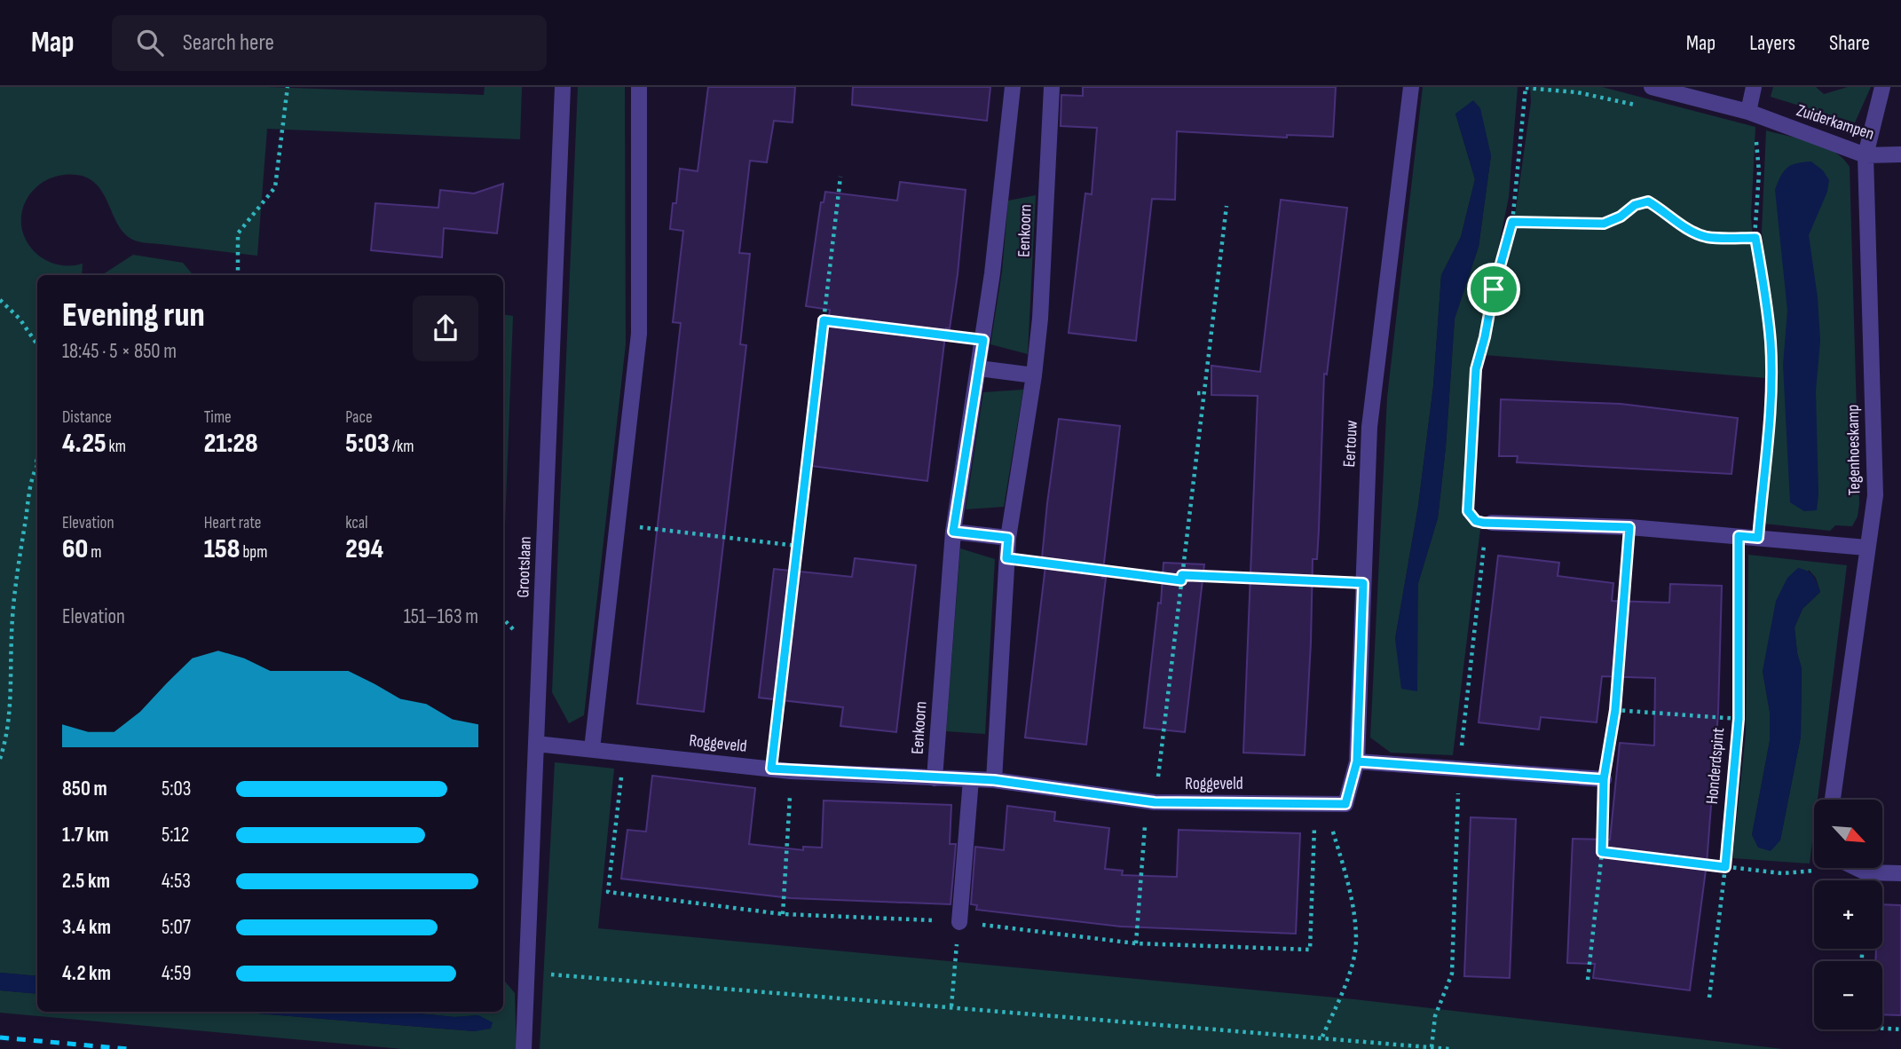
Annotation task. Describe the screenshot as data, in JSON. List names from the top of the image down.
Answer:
{
  "streets": {
    "street": [
      "Zuiderkampen",
      "Eenkoorn",
      "Eertouw",
      "Tegenhoeskamp",
      "Grootslaan",
      "Roggeveld"
    ],
    "path": ["Honderdspint"]
  },
  "crossings": [
    ["Zuiderkampen", "Tegenhoeskamp"],
    ["Eenkoorn", "Roggeveld"],
    ["Eertouw", "Roggeveld"],
    ["Grootslaan", "Roggeveld"]
  ],
  "north": "bottom right",
  "page": {
    "header": "Map",
    "search": "Search here",
    "nav": ["Map", "Layers", "Share"],
    "heading": ["Evening run", "18:45 · 5 × 850 m"],
    "stats": [
      ["Distance", "4.25 km"],
      ["Time", "21:28"],
      ["Pace", "5:03 /km"],
      ["Elevation", "60 m"],
      ["Heart rate", "158 bpm"],
      ["kcal", "294"]
    ],
    "chart": ["Elevation", "151–163 m"],
    "list": [
      {
        "name": "850 m",
        "note": "5:03"
      },
      {
        "name": "1.7 km",
        "note": "5:12"
      },
      {
        "name": "2.5 km",
        "note": "4:53"
      },
      {
        "name": "3.4 km",
        "note": "5:07"
      },
      {
        "name": "4.2 km",
        "note": "4:59"
      }
    ],
    "map_buttons": ["+", "−"]
  }
}
